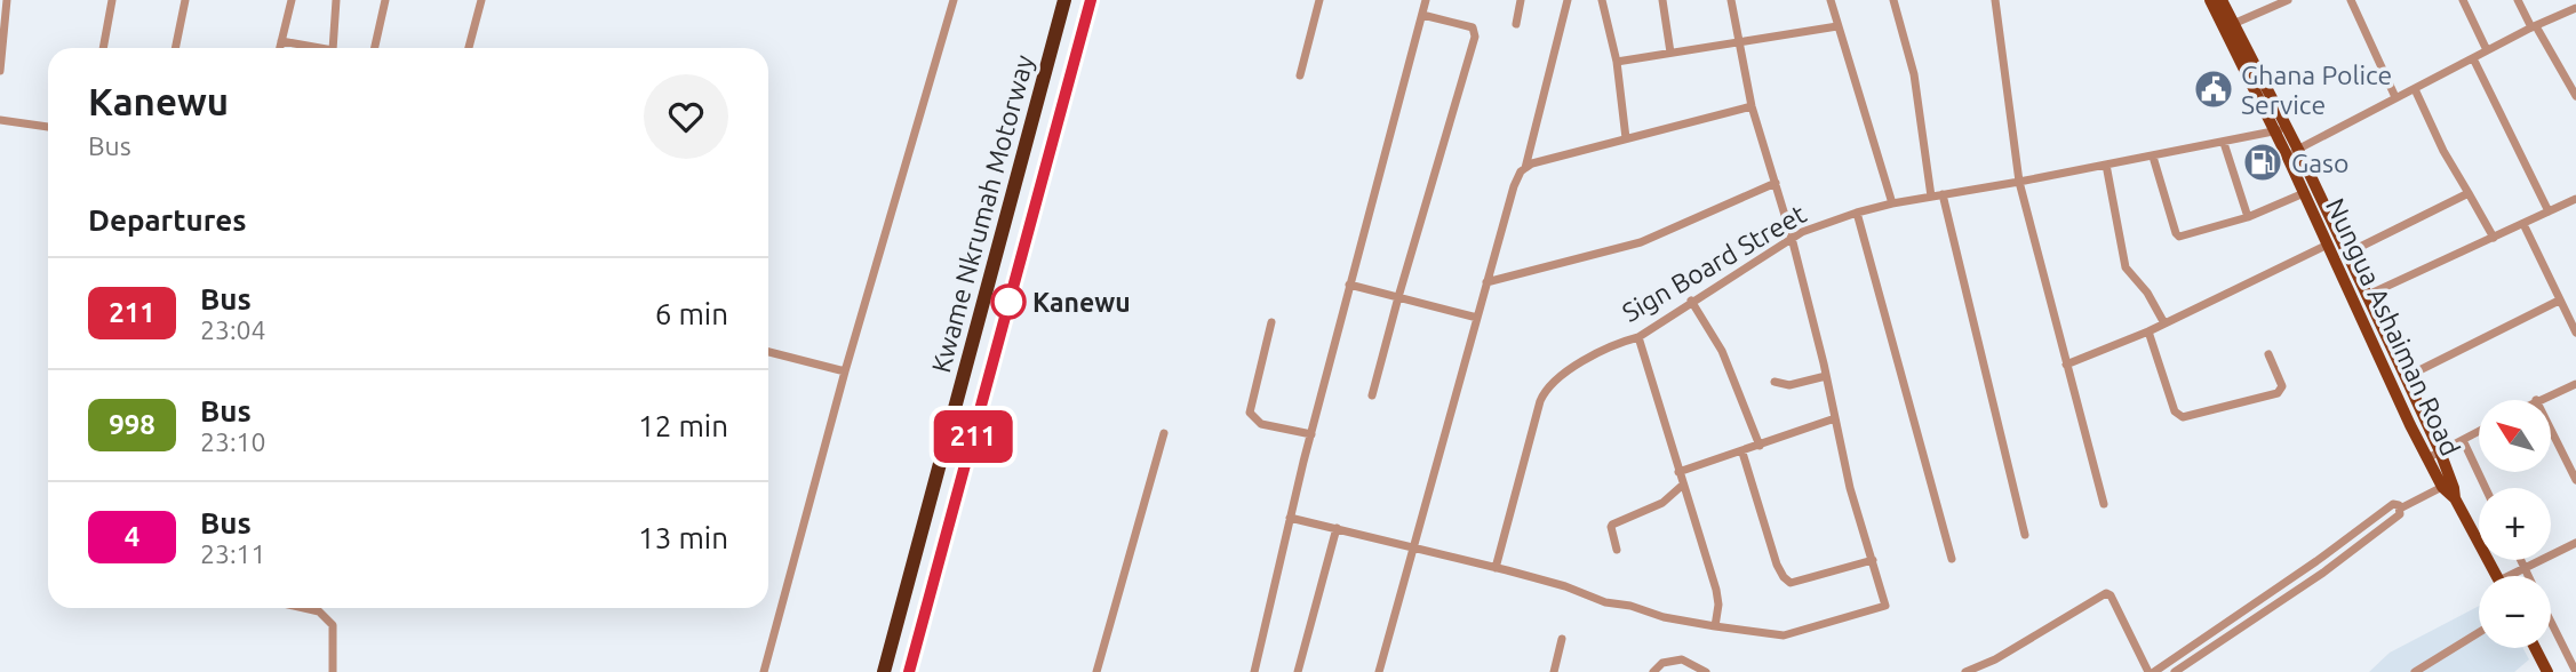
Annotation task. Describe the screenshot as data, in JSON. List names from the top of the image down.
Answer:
{
  "streets": {
    "highway": ["Kwame Nkrumah Motorway"],
    "main road": ["Nungua Ashaiman Road"],
    "street": ["Sign Board Street"]
  },
  "crossings": [
    ["Sign Board Street", "Nungua Ashaiman Road"]
  ],
  "places": {
    "public building": ["Ghana Police Service"],
    "fuel station": ["Gaso"],
    "other": ["Kanewu"]
  },
  "lines": ["bus line 211"],
  "north": "top left",
  "page": {
    "on_map": "211",
    "heading": [
      ["Kanewu", "Bus"],
      "Departures"
    ],
    "list": [
      {
        "mark": "211",
        "name": "Bus",
        "note": "23:04",
        "value": "6 min"
      },
      {
        "mark": "998",
        "name": "Bus",
        "note": "23:10",
        "value": "12 min"
      },
      {
        "mark": "4",
        "name": "Bus",
        "note": "23:11",
        "value": "13 min"
      }
    ],
    "map_buttons": ["+", "−"]
  }
}
